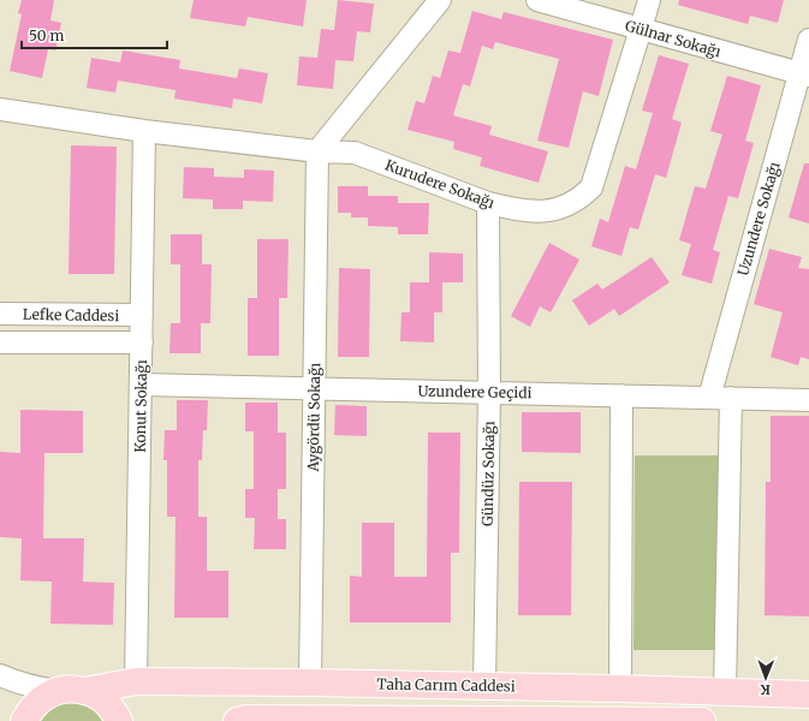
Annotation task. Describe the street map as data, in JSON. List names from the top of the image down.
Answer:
{
  "streets": {
    "main road": ["Taha Carım Caddesi"],
    "street": [
      "Gülnar Sokağı",
      "Kurudere Sokağı",
      "Uzundere Sokağı",
      "Lefke Caddesi",
      "Uzundere Geçidi",
      "Konut Sokağı",
      "Aygördü Sokağı",
      "Gündüz Sokağı"
    ]
  },
  "crossings": [
    ["Gülnar Sokağı", "Kurudere Sokağı"],
    ["Gülnar Sokağı", "Uzundere Sokağı"],
    ["Kurudere Sokağı", "Konut Sokağı"],
    ["Kurudere Sokağı", "Aygördü Sokağı"],
    ["Kurudere Sokağı", "Gündüz Sokağı"],
    ["Uzundere Sokağı", "Uzundere Geçidi"],
    ["Lefke Caddesi", "Konut Sokağı"],
    ["Uzundere Geçidi", "Konut Sokağı"],
    ["Uzundere Geçidi", "Aygördü Sokağı"],
    ["Uzundere Geçidi", "Gündüz Sokağı"],
    ["Konut Sokağı", "Taha Carım Caddesi"],
    ["Aygördü Sokağı", "Taha Carım Caddesi"],
    ["Gündüz Sokağı", "Taha Carım Caddesi"]
  ],
  "scale_bar": "50 m",
  "north": "bottom"
}
